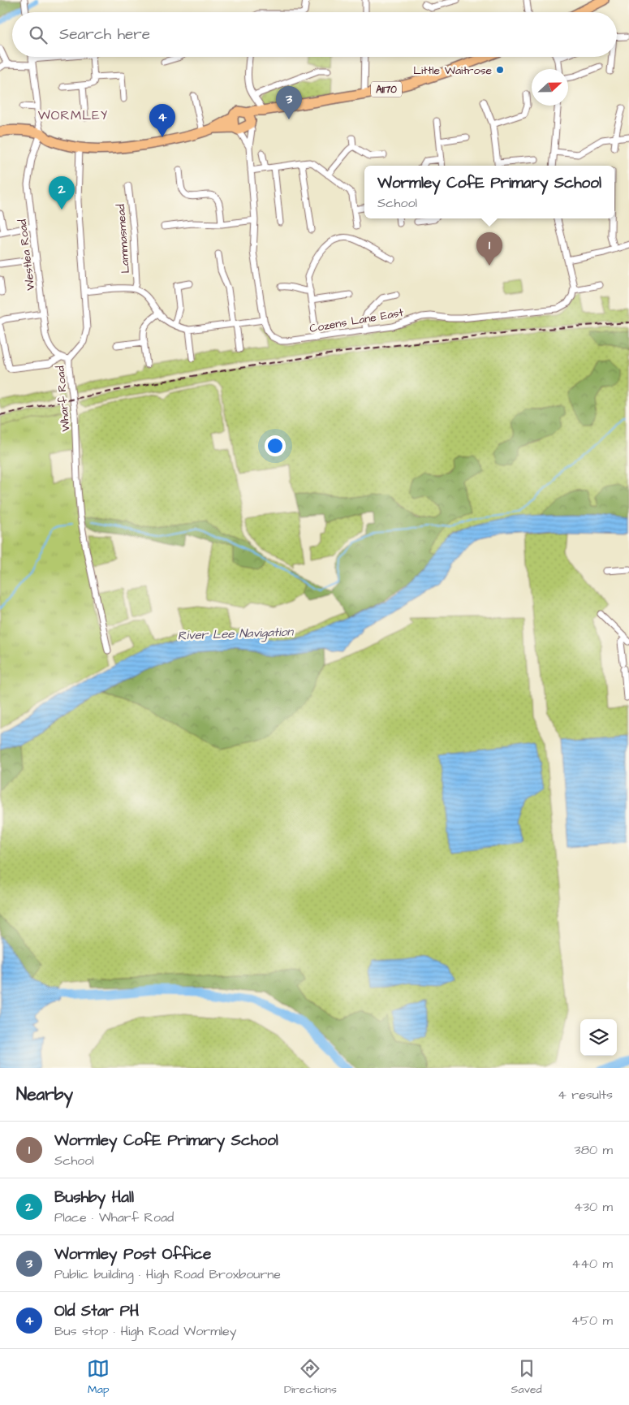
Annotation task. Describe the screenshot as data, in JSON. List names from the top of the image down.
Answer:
{
  "streets": {
    "main road": ["A1170"],
    "street": [
      "Lammasmead",
      "Westlea Road",
      "Cozens Lane East",
      "Wharf Road"
    ]
  },
  "crossings": [
    ["A1170", "Cozens Lane East"],
    ["Lammasmead", "Cozens Lane East"],
    ["Lammasmead", "Wharf Road"]
  ],
  "districts": ["WORMLEY"],
  "water": ["River Lee Navigation"],
  "places": ["Little Waitrose"],
  "north": "right",
  "page": {
    "search": "Search here",
    "pins": [
      "3",
      "4",
      "2",
      "1"
    ],
    "popup": ["Wormley CofE Primary School", "School"],
    "heading": ["Nearby", "4 results"],
    "list": [
      {
        "mark": "1",
        "name": "Wormley CofE Primary School",
        "note": "School",
        "value": "380 m"
      },
      {
        "mark": "2",
        "name": "Bushby Hall",
        "note": "Place · Wharf Road",
        "value": "430 m"
      },
      {
        "mark": "3",
        "name": "Wormley Post Office",
        "note": "Public building · High Road Broxbourne",
        "value": "440 m"
      },
      {
        "mark": "4",
        "name": "Old Star PH",
        "note": "Bus stop · High Road Wormley",
        "value": "450 m"
      }
    ],
    "nav": ["Map", "Directions", "Saved"]
  }
}
